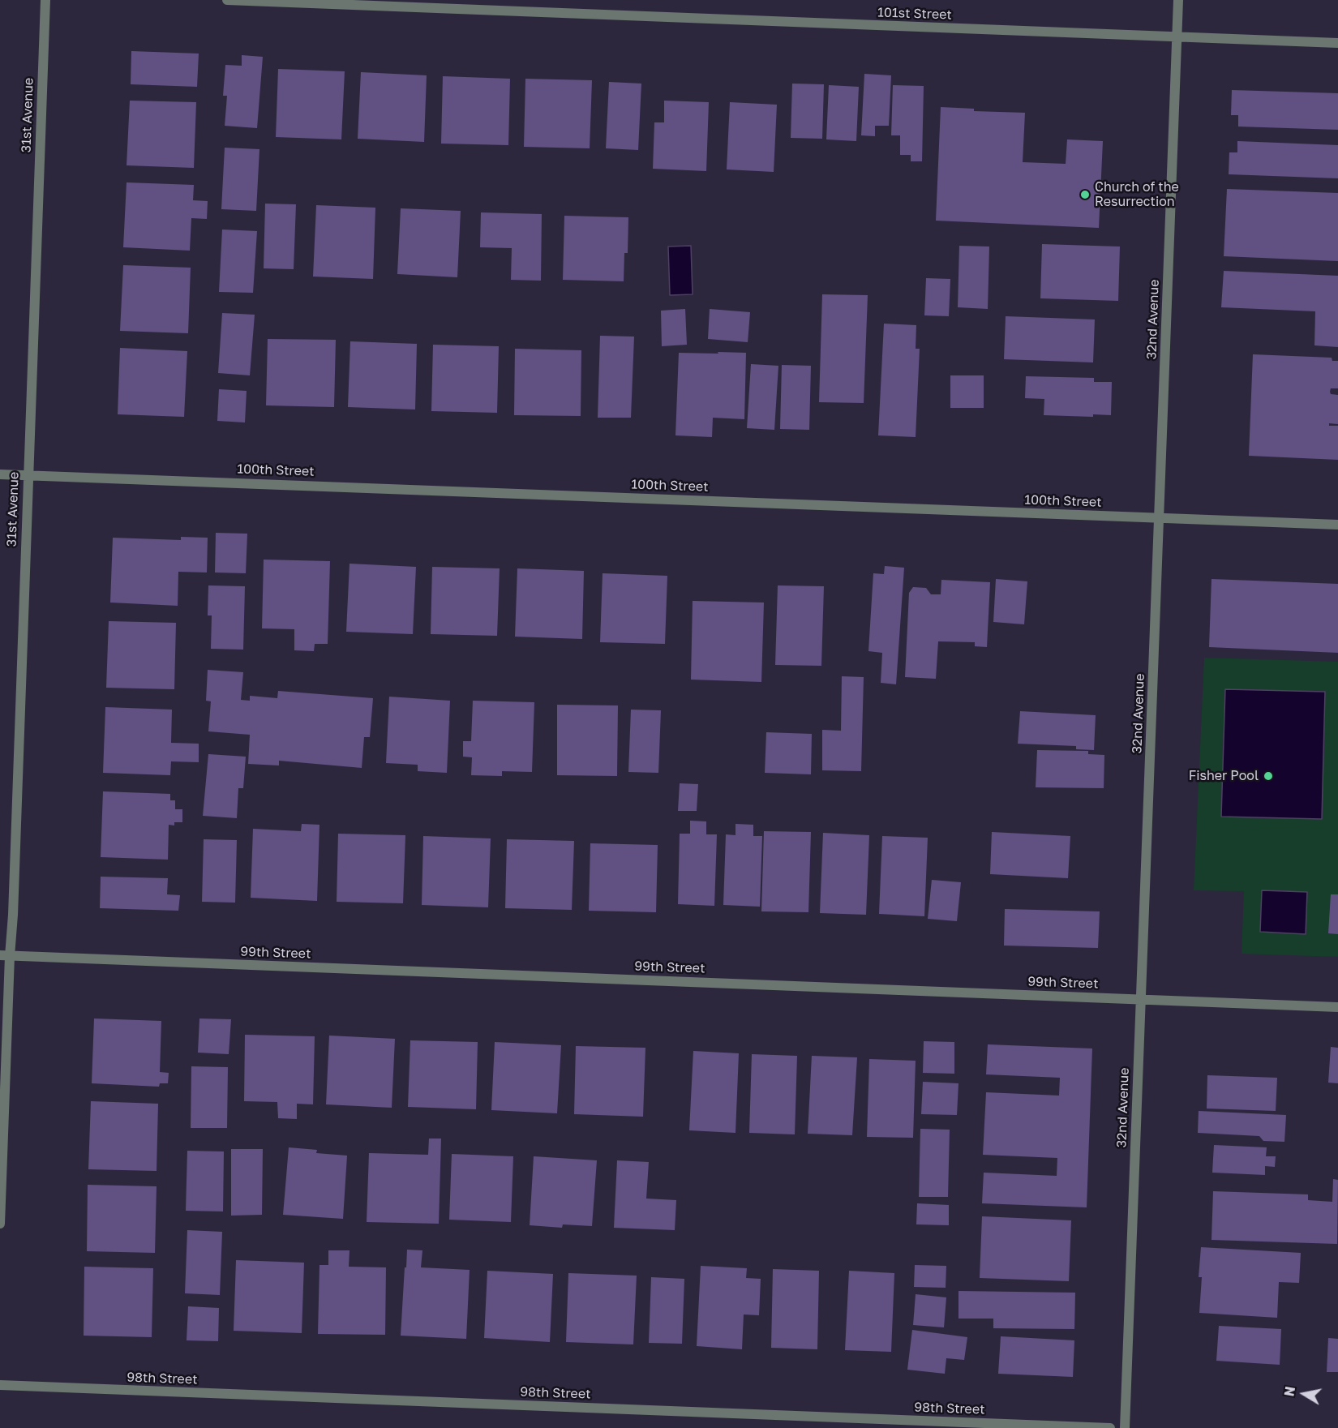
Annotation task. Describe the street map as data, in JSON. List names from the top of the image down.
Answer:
{
  "streets": {
    "street": [
      "101st Street",
      "31st Avenue",
      "32nd Avenue",
      "100th Street",
      "99th Street",
      "98th Street"
    ]
  },
  "crossings": [
    ["101st Street", "32nd Avenue"],
    ["31st Avenue", "100th Street"],
    ["31st Avenue", "99th Street"],
    ["32nd Avenue", "100th Street"],
    ["32nd Avenue", "99th Street"]
  ],
  "places": ["Church of the Resurrection", "Fisher Pool"],
  "north": "left"
}
